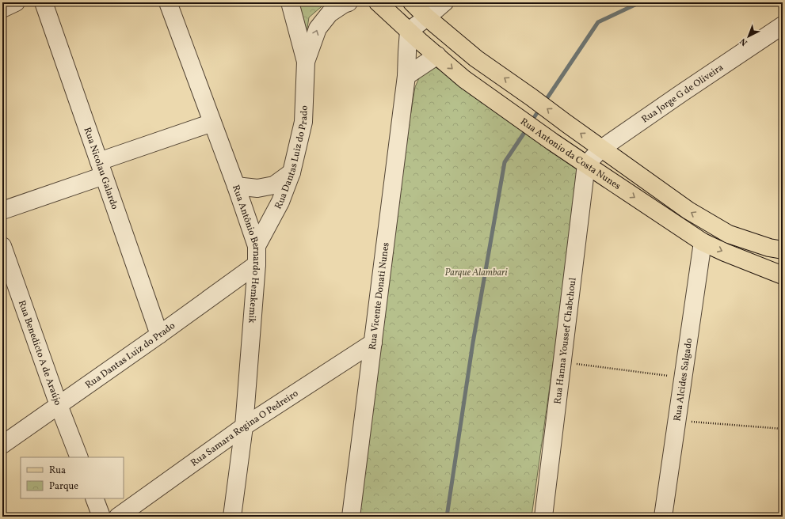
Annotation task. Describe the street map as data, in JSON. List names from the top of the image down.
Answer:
{
  "streets": {
    "main road": ["Rua Antonio da Costa Nunes"],
    "street": [
      "Rua Jorge G de Oliveira",
      "Rua Dantas Luiz do Prado",
      "Rua Nicolau Galardo",
      "Rua Antônio Bernardo Hemkemik",
      "Rua Vicente Donati Nunes",
      "Rua Hanna Youssef Chabchoul",
      "Rua Benedicto A de Araújo",
      "Rua Alcides Salgado",
      "Rua Samara Regina O Pedreiro"
    ]
  },
  "crossings": [
    ["Rua Jorge G de Oliveira", "Rua Antonio da Costa Nunes"],
    ["Rua Jorge G de Oliveira", "Rua Hanna Youssef Chabchoul"],
    ["Rua Antonio da Costa Nunes", "Rua Vicente Donati Nunes"],
    ["Rua Antonio da Costa Nunes", "Rua Hanna Youssef Chabchoul"],
    ["Rua Antonio da Costa Nunes", "Rua Alcides Salgado"],
    ["Rua Dantas Luiz do Prado", "Rua Nicolau Galardo"],
    ["Rua Dantas Luiz do Prado", "Rua Antônio Bernardo Hemkemik"],
    ["Rua Dantas Luiz do Prado", "Rua Benedicto A de Araújo"],
    ["Rua Antônio Bernardo Hemkemik", "Rua Samara Regina O Pedreiro"],
    ["Rua Vicente Donati Nunes", "Rua Samara Regina O Pedreiro"]
  ],
  "parks": ["Parque Alambari"],
  "legend": ["Rua", "Parque"],
  "north": "bottom left"
}
